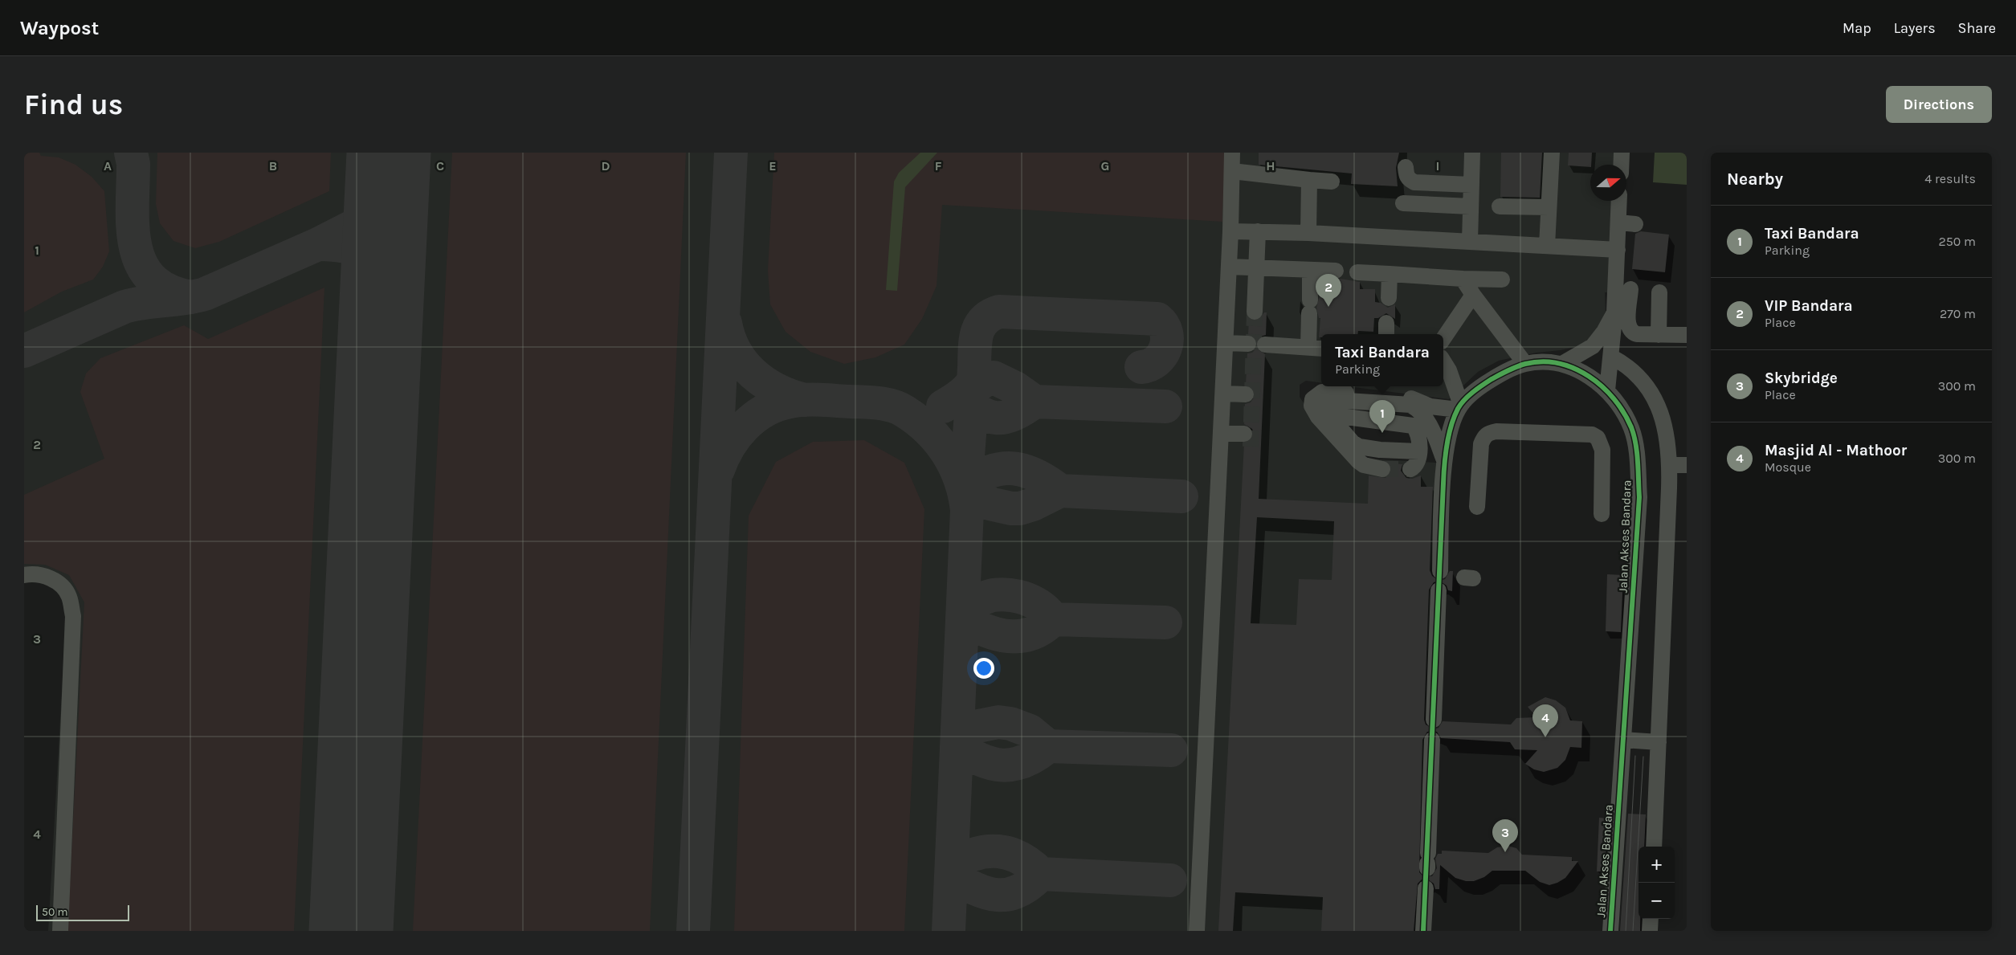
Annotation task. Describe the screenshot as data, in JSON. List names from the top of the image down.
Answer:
{
  "streets": {
    "street": ["Jalan Akses Bandara"]
  },
  "scale_bar": "50 m",
  "north": "right",
  "page": {
    "header": "Waypost",
    "nav": ["Map", "Layers", "Share"],
    "buttons": "Directions",
    "title": "Find us",
    "heading": ["Nearby", "4 results"],
    "list": [
      {
        "mark": "1",
        "name": "Taxi Bandara",
        "note": "Parking",
        "value": "250 m"
      },
      {
        "mark": "2",
        "name": "VIP Bandara",
        "note": "Place",
        "value": "270 m"
      },
      {
        "mark": "3",
        "name": "Skybridge",
        "note": "Place",
        "value": "300 m"
      },
      {
        "mark": "4",
        "name": "Masjid Al - Mathoor",
        "note": "Mosque",
        "value": "300 m"
      }
    ],
    "pins": [
      "2",
      "1",
      "4",
      "3"
    ],
    "popup": ["Taxi Bandara", "Parking"],
    "map_buttons": ["+", "−"],
    "scale": "50 m"
  },
  "grid": {
    "columns": [
      "A",
      "B",
      "C",
      "D",
      "E",
      "F",
      "G",
      "H",
      "I"
    ],
    "rows": [
      "1",
      "2",
      "3",
      "4"
    ]
  }
}
